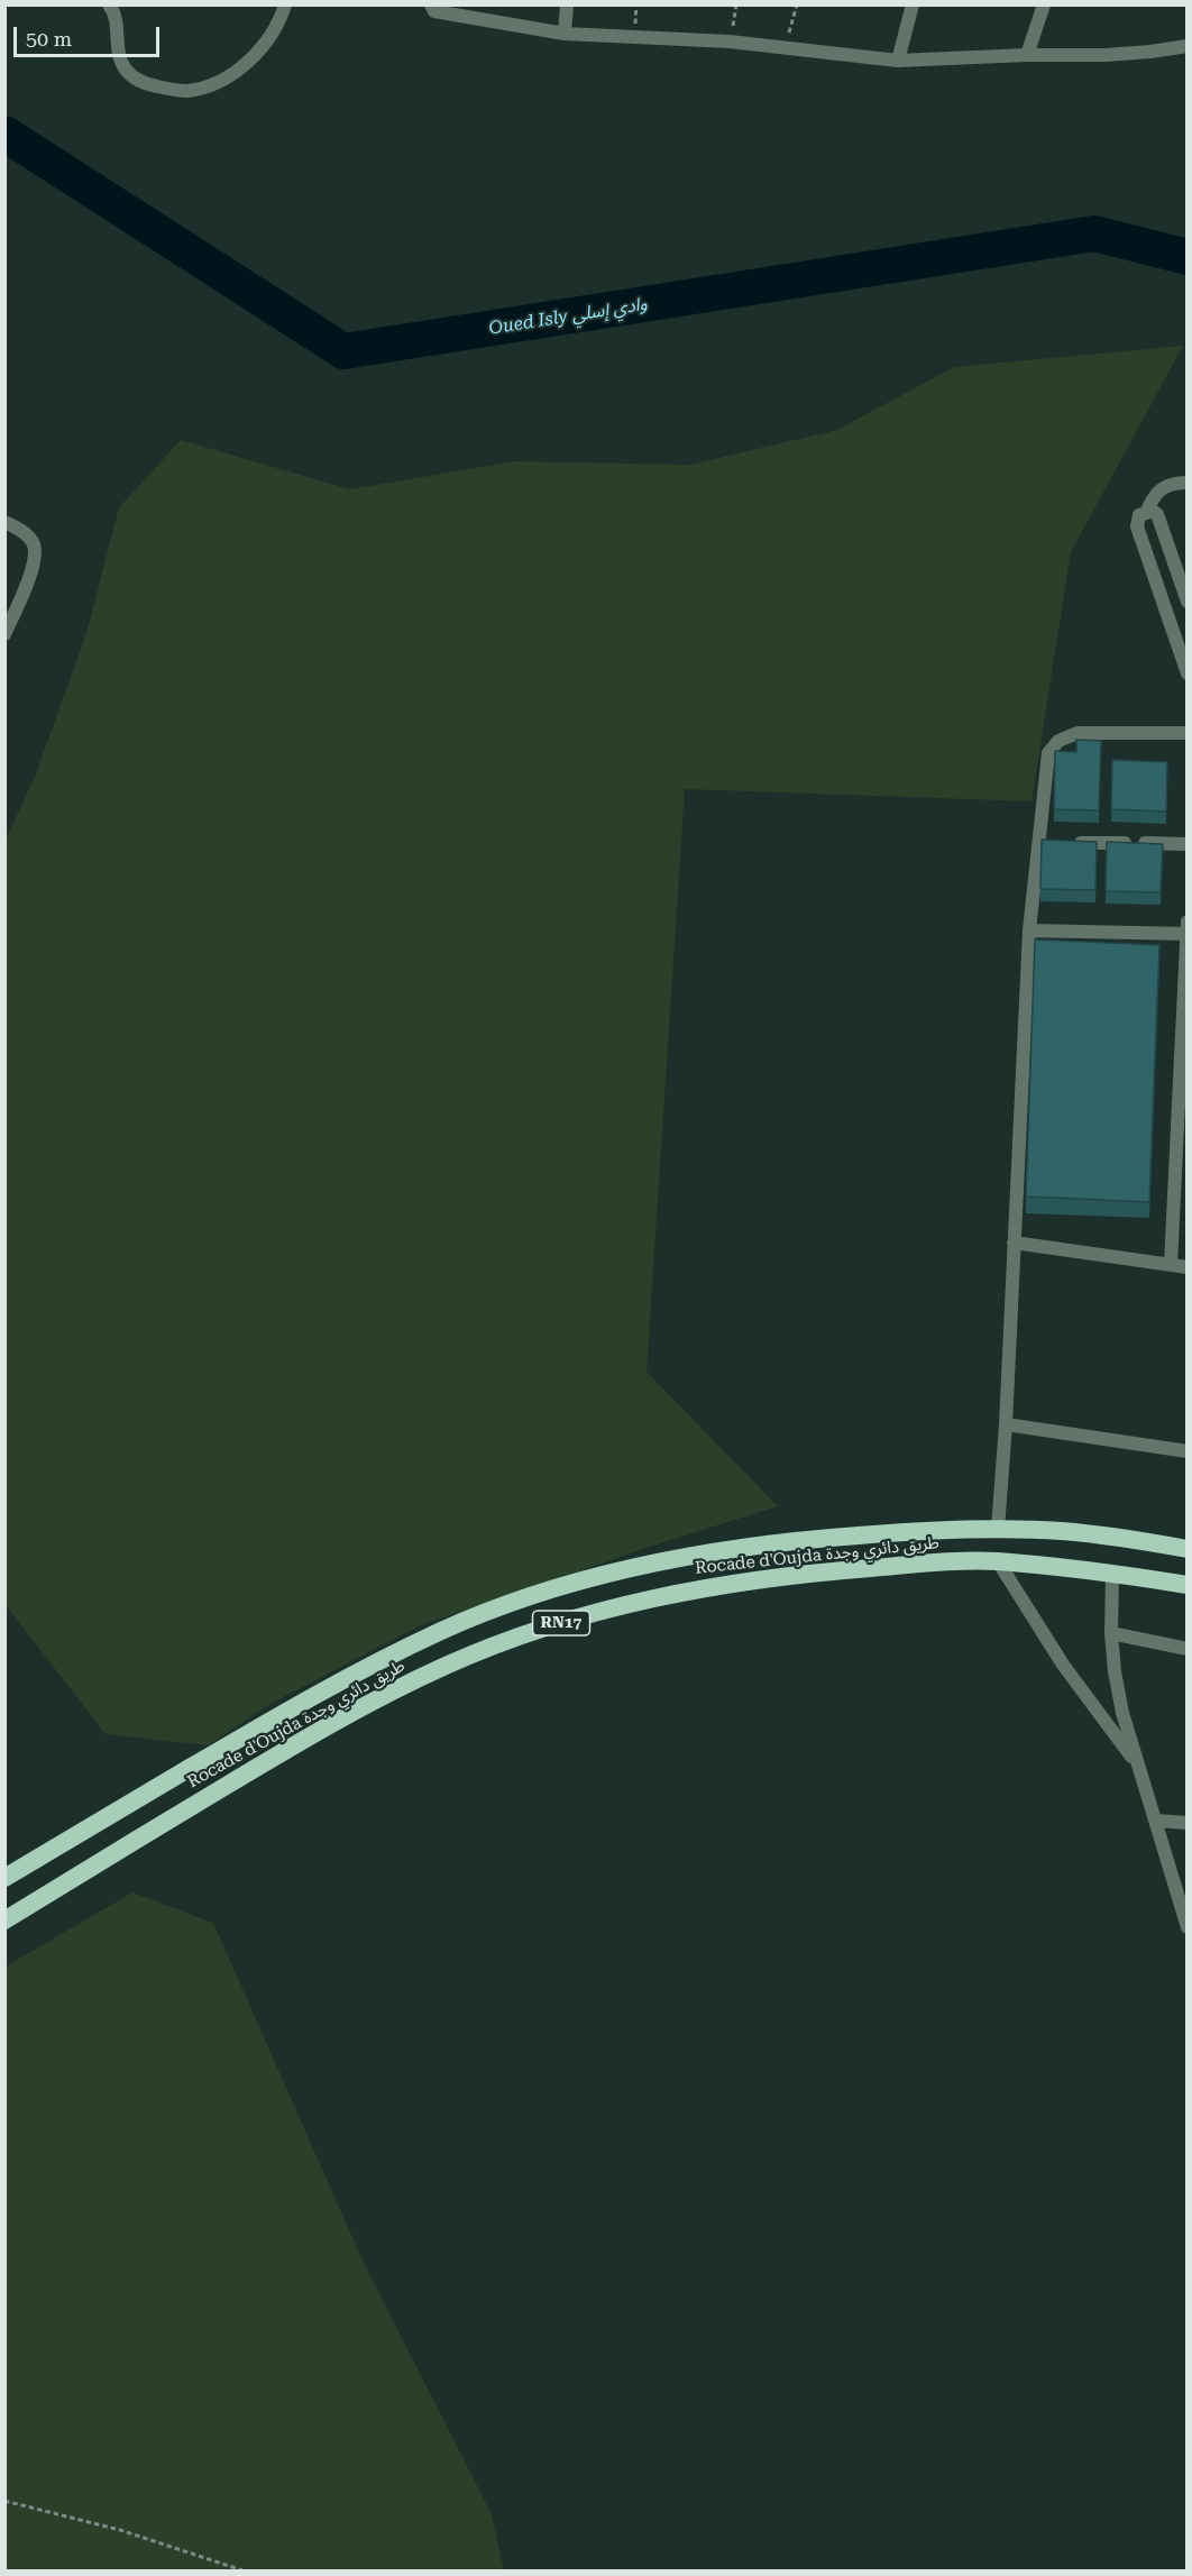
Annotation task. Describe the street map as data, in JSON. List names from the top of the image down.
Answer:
{
  "streets": {
    "highway": ["Rocade d'Oujda طريق دائري وجدة", "RN17"]
  },
  "water": ["Oued Isly وادي إسلي"],
  "scale_bar": "50 m"
}
